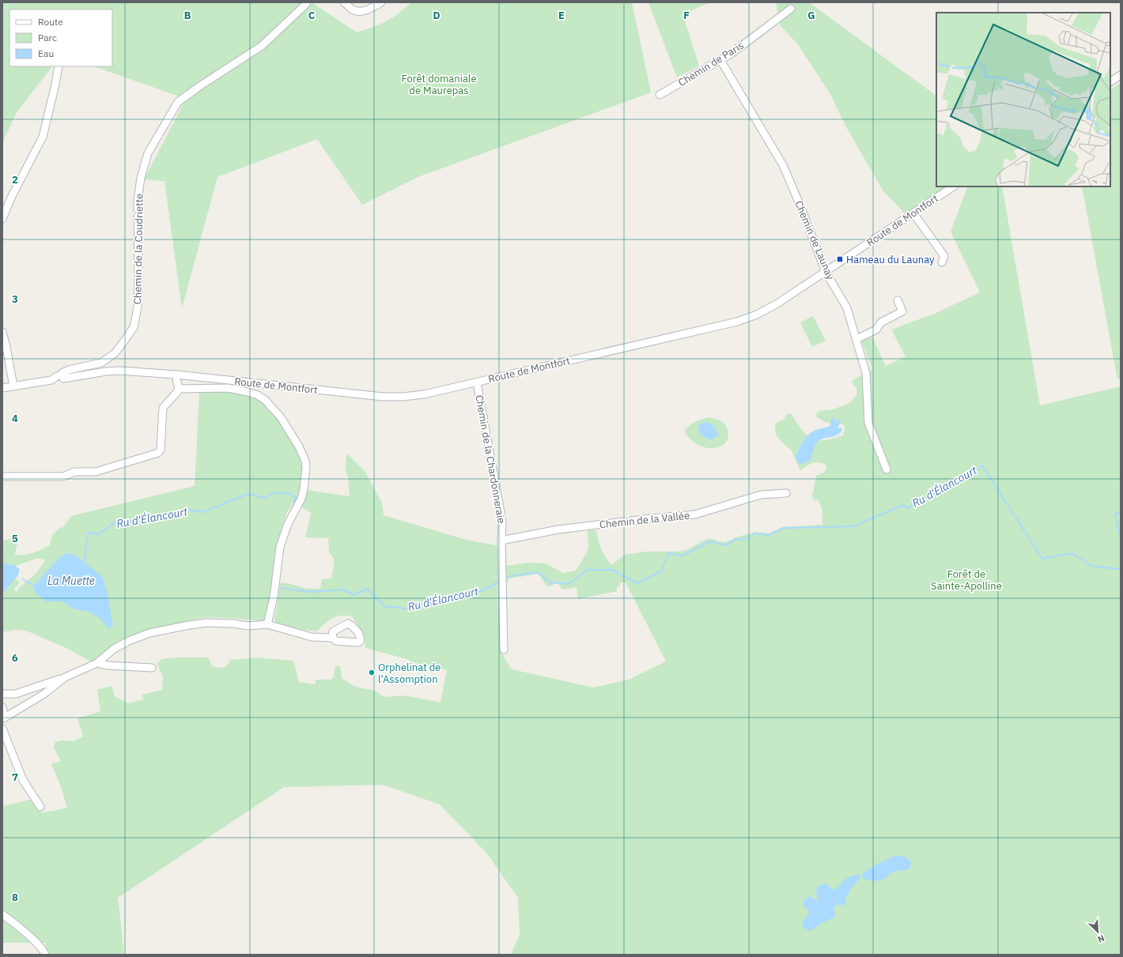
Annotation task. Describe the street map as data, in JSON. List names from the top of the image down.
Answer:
{
  "streets": {
    "street": [
      "Chemin de Paris",
      "Route de Montfort",
      "Chemin de Launay",
      "Chemin de la Coudriette",
      "Chemin de la Chardonneraie",
      "Chemin de la Vallée"
    ]
  },
  "crossings": [
    ["Chemin de Paris", "Chemin de Launay"],
    ["Route de Montfort", "Chemin de Launay"],
    ["Route de Montfort", "Chemin de la Coudriette"],
    ["Route de Montfort", "Chemin de la Chardonneraie"],
    ["Chemin de la Chardonneraie", "Chemin de la Vallée"]
  ],
  "water": ["Ru d'Élancourt", "La Muette"],
  "parks": ["Forêt domaniale de Maurepas", "Forêt de Sainte-Apolline"],
  "places": {
    "transit": ["Hameau du Launay"],
    "other": ["Orphelinat de l'Assomption"]
  },
  "legend": ["Route", "Parc", "Eau"],
  "north": "bottom right",
  "grid": {
    "columns": [
      "B",
      "C",
      "D",
      "E",
      "F",
      "G"
    ],
    "rows": [
      "2",
      "3",
      "4",
      "5",
      "6",
      "7",
      "8"
    ]
  }
}
